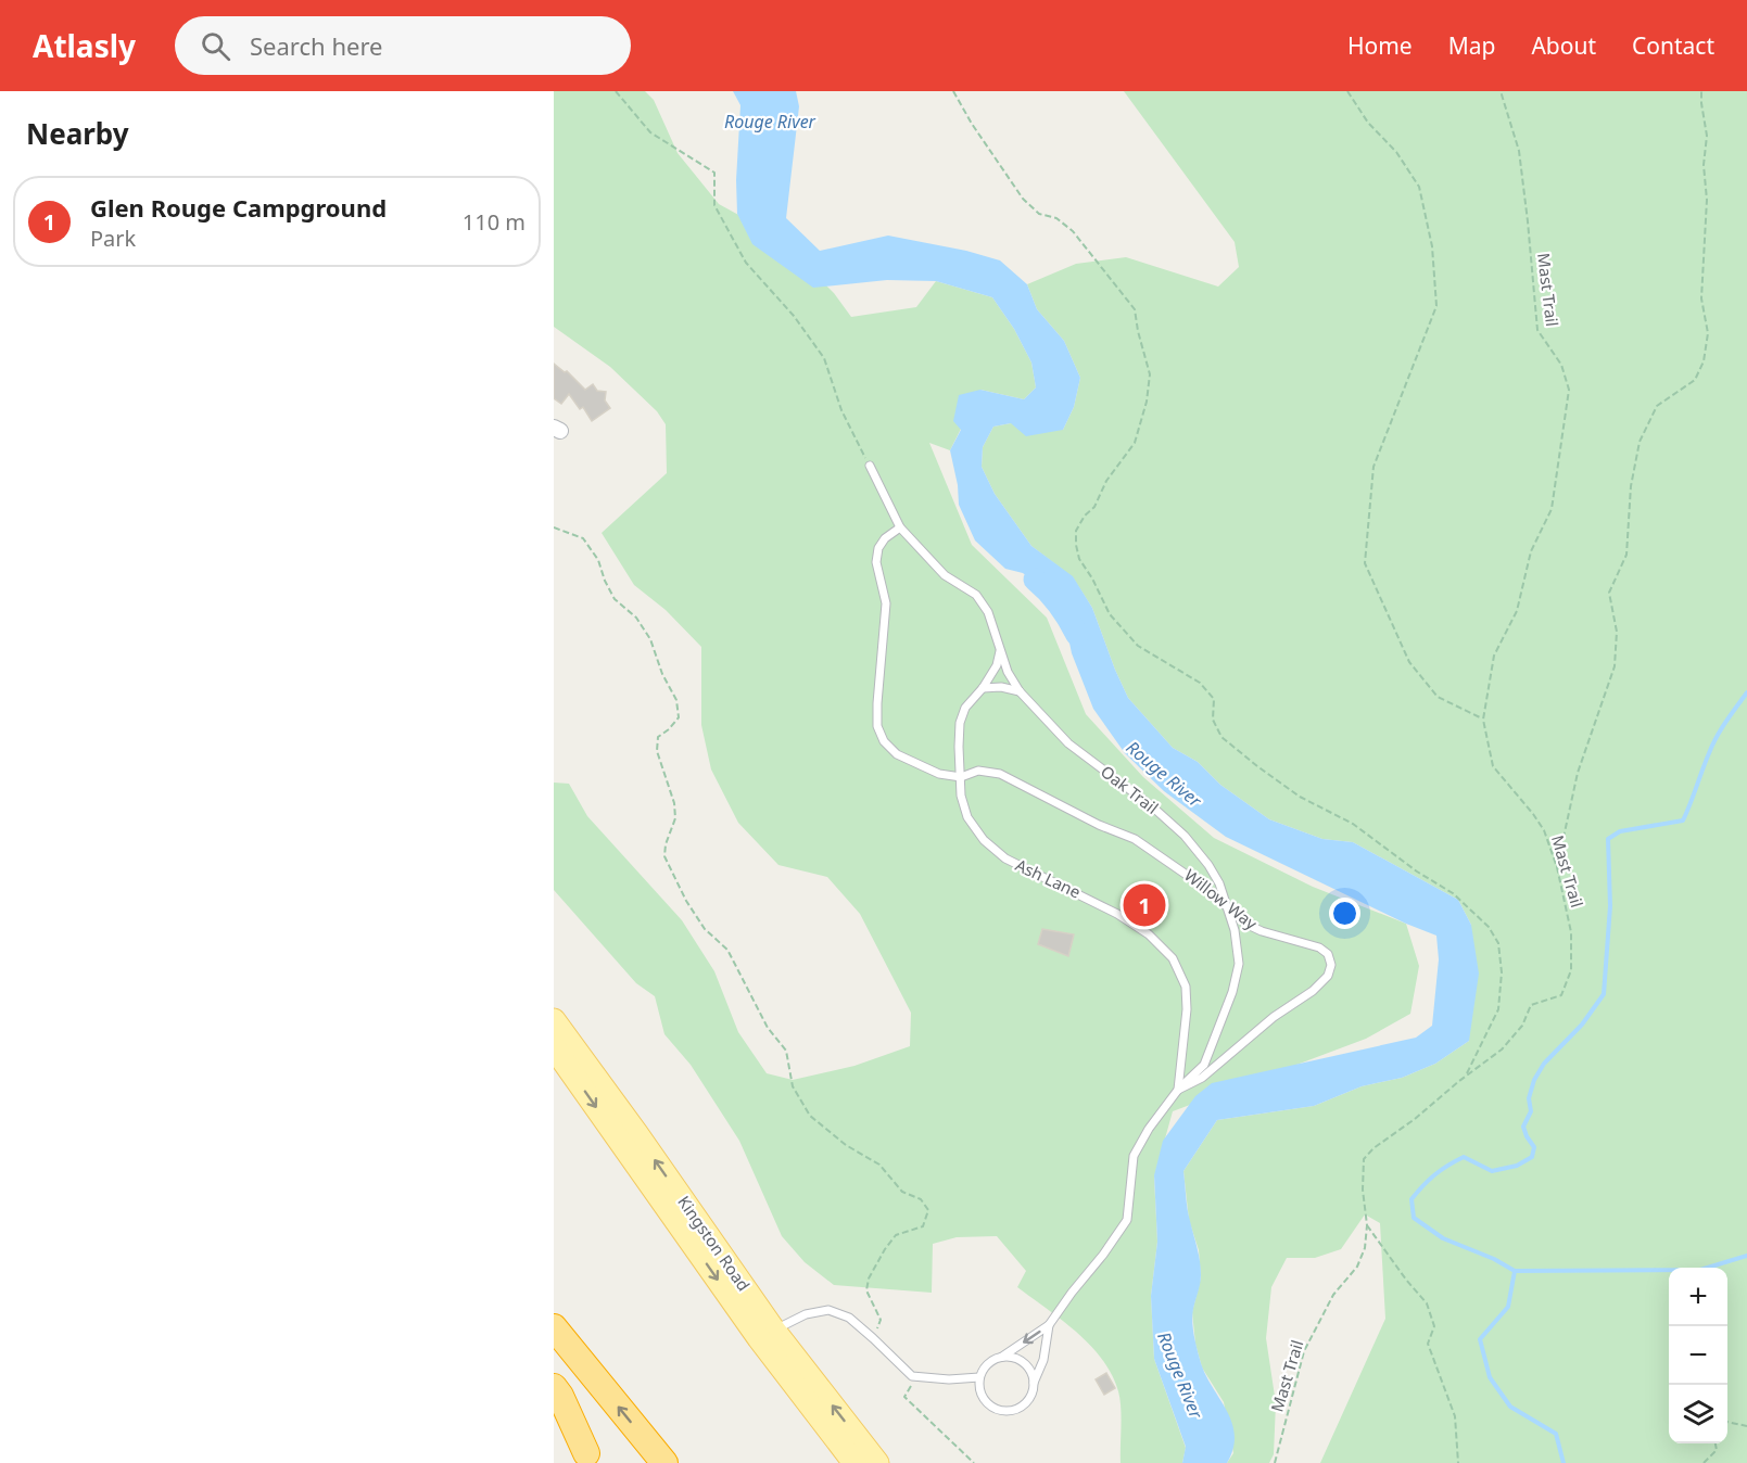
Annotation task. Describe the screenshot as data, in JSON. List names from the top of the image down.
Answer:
{
  "streets": {
    "main road": ["Kingston Road"],
    "lane": ["Oak Trail", "Ash Lane", "Willow Way"],
    "path": ["Mast Trail"]
  },
  "crossings": [
    ["Oak Trail", "Ash Lane"],
    ["Oak Trail", "Willow Way"],
    ["Ash Lane", "Willow Way"]
  ],
  "water": ["Rouge River"],
  "page": {
    "header": "Atlasly",
    "search": "Search here",
    "nav": [
      "Home",
      "Map",
      "About",
      "Contact"
    ],
    "heading": "Nearby",
    "list": [
      {
        "mark": "1",
        "name": "Glen Rouge Campground",
        "note": "Park",
        "value": "110 m"
      }
    ],
    "pins": "1",
    "map_buttons": ["+", "−"]
  }
}
